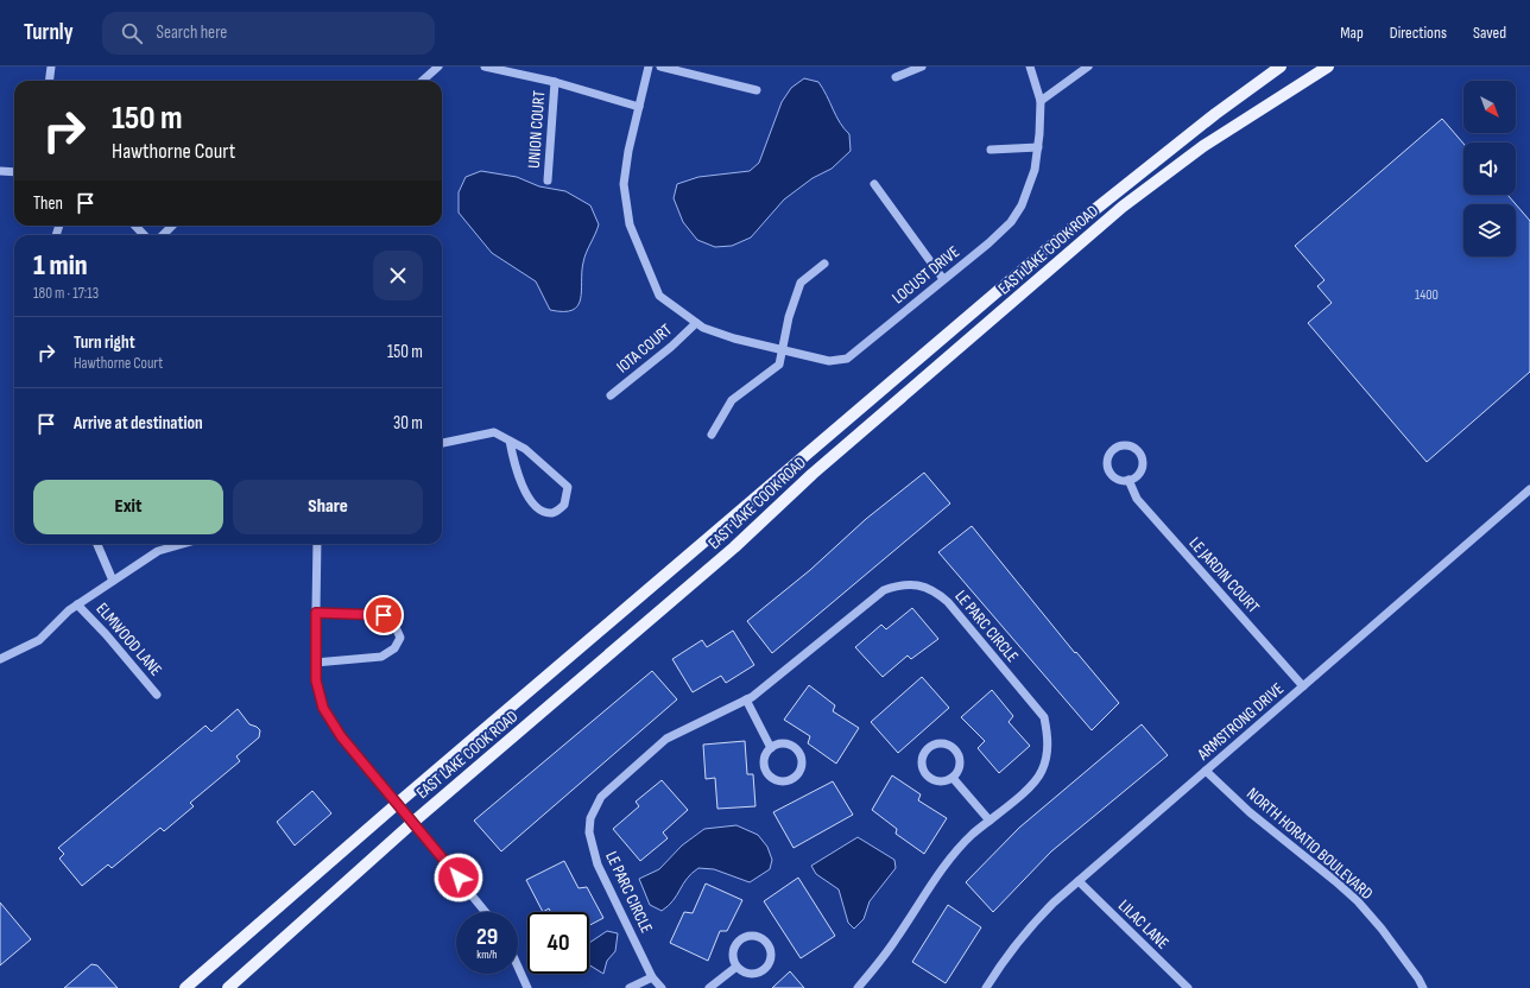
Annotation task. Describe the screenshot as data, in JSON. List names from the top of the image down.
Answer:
{
  "streets": {
    "main road": ["EAST LAKE COOK ROAD"],
    "street": [
      "UNION COURT",
      "LOCUST DRIVE",
      "IOTA COURT",
      "LE JARDIN COURT",
      "LE PARC CIRCLE",
      "ELMWOOD LANE",
      "ARMSTRONG DRIVE",
      "NORTH HORATIO BOULEVARD",
      "LILAC LANE"
    ]
  },
  "crossings": [
    ["LOCUST DRIVE", "IOTA COURT"],
    ["LE JARDIN COURT", "ARMSTRONG DRIVE"],
    ["ARMSTRONG DRIVE", "NORTH HORATIO BOULEVARD"],
    ["ARMSTRONG DRIVE", "LILAC LANE"]
  ],
  "house_numbers": ["1400"],
  "north": "bottom right",
  "page": {
    "header": "Turnly",
    "search": "Search here",
    "nav": ["Map", "Directions", "Saved"],
    "turn": ["150 m", "Hawthorne Court"],
    "then": "Then",
    "heading": ["1 min", "180 m · 17:13"],
    "list": [
      {
        "name": "Turn right",
        "note": "Hawthorne Court",
        "value": "150 m"
      },
      {
        "name": "Arrive at destination",
        "value": "30 m"
      }
    ],
    "buttons": ["Exit", "Share"],
    "speed": "29 km/h",
    "limit": "40"
  }
}
